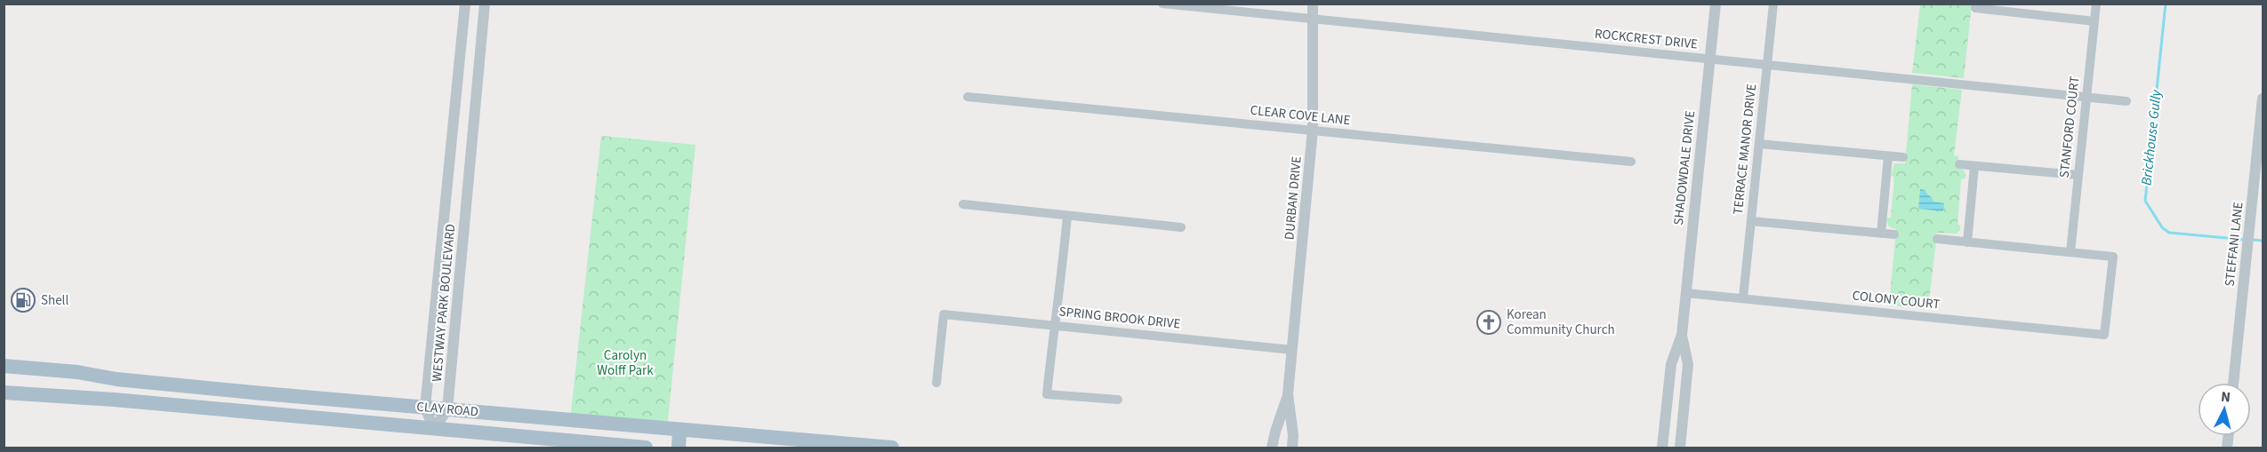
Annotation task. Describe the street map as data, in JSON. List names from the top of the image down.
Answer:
{
  "streets": {
    "main road": ["CLAY ROAD"],
    "street": [
      "ROCKCREST DRIVE",
      "CLEAR COVE LANE",
      "STANFORD COURT",
      "TERRACE MANOR DRIVE",
      "SHADOWDALE DRIVE",
      "DURBAN DRIVE",
      "STEFFANI LANE",
      "COLONY COURT",
      "WESTWAY PARK BOULEVARD",
      "SPRING BROOK DRIVE"
    ]
  },
  "crossings": [
    ["ROCKCREST DRIVE", "STANFORD COURT"],
    ["ROCKCREST DRIVE", "TERRACE MANOR DRIVE"],
    ["ROCKCREST DRIVE", "SHADOWDALE DRIVE"],
    ["ROCKCREST DRIVE", "DURBAN DRIVE"],
    ["CLEAR COVE LANE", "DURBAN DRIVE"],
    ["STANFORD COURT", "COLONY COURT"],
    ["TERRACE MANOR DRIVE", "COLONY COURT"],
    ["SHADOWDALE DRIVE", "COLONY COURT"],
    ["DURBAN DRIVE", "SPRING BROOK DRIVE"],
    ["WESTWAY PARK BOULEVARD", "CLAY ROAD"]
  ],
  "water": ["Brickhouse Gully"],
  "parks": ["Carolyn Wolff Park"],
  "places": {
    "fuel station": ["Shell"],
    "church": ["Korean Community Church"]
  },
  "north": "top"
}
